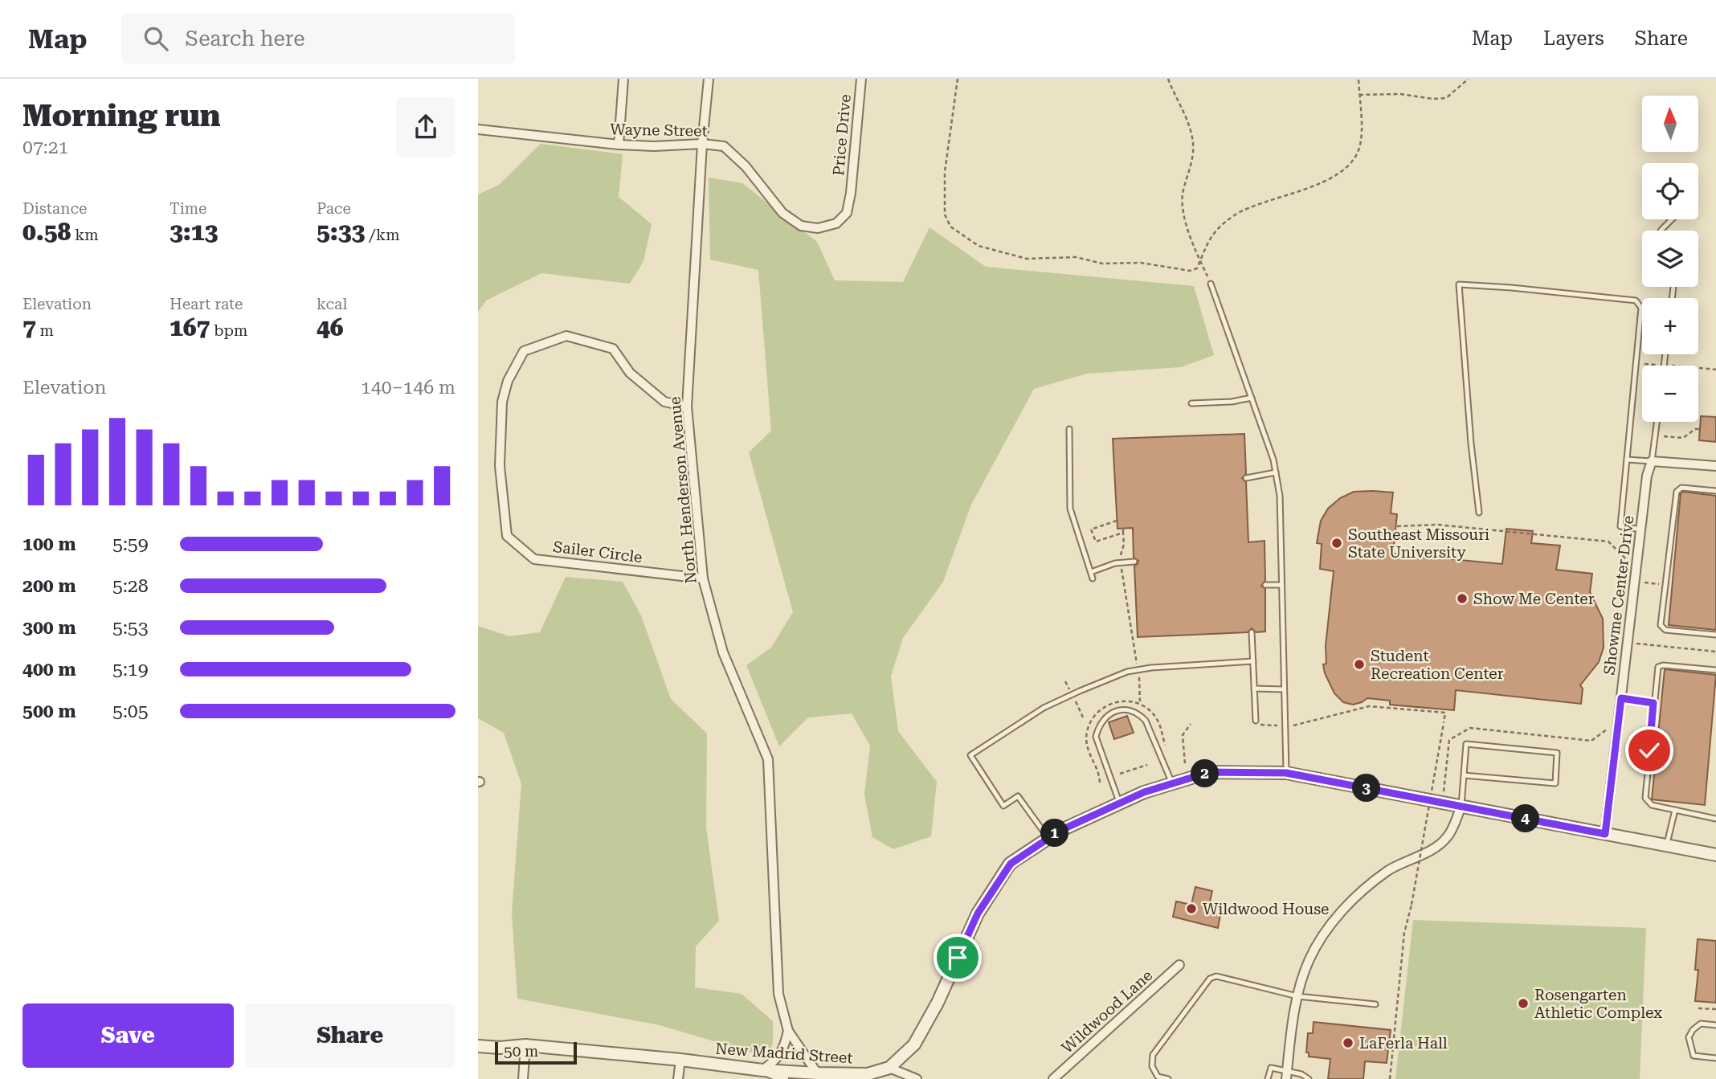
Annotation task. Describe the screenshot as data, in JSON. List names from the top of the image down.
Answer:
{
  "streets": {
    "street": [
      "Wayne Street",
      "Price Drive",
      "North Henderson Avenue",
      "Sailer Circle",
      "Showme Center Drive",
      "Wildwood Lane",
      "New Madrid Street"
    ]
  },
  "crossings": [
    ["Wayne Street", "Price Drive"],
    ["Wayne Street", "North Henderson Avenue"],
    ["North Henderson Avenue", "Sailer Circle"],
    ["North Henderson Avenue", "New Madrid Street"],
    ["Showme Center Drive", "New Madrid Street"]
  ],
  "places": [
    "Southeast Missouri State University",
    "Show Me Center",
    "Student Recreation Center",
    "Wildwood House",
    "Rosengarten Athletic Complex",
    "LaFerla Hall"
  ],
  "scale_bar": "50 m",
  "north": "top",
  "page": {
    "header": "Map",
    "search": "Search here",
    "nav": ["Map", "Layers", "Share"],
    "heading": ["Morning run", "07:21"],
    "map_buttons": ["+", "−"],
    "stats": [
      ["Distance", "0.58 km"],
      ["Time", "3:13"],
      ["Pace", "5:33 /km"],
      ["Elevation", "7 m"],
      ["Heart rate", "167 bpm"],
      ["kcal", "46"]
    ],
    "chart": ["Elevation", "140–146 m"],
    "list": [
      {
        "name": "100 m",
        "note": "5:59"
      },
      {
        "name": "200 m",
        "note": "5:28"
      },
      {
        "name": "300 m",
        "note": "5:53"
      },
      {
        "name": "400 m",
        "note": "5:19"
      },
      {
        "name": "500 m",
        "note": "5:05"
      }
    ],
    "pins": [
      "2",
      "3",
      "4",
      "1"
    ],
    "buttons": ["Save", "Share"],
    "scale": "50 m"
  }
}
